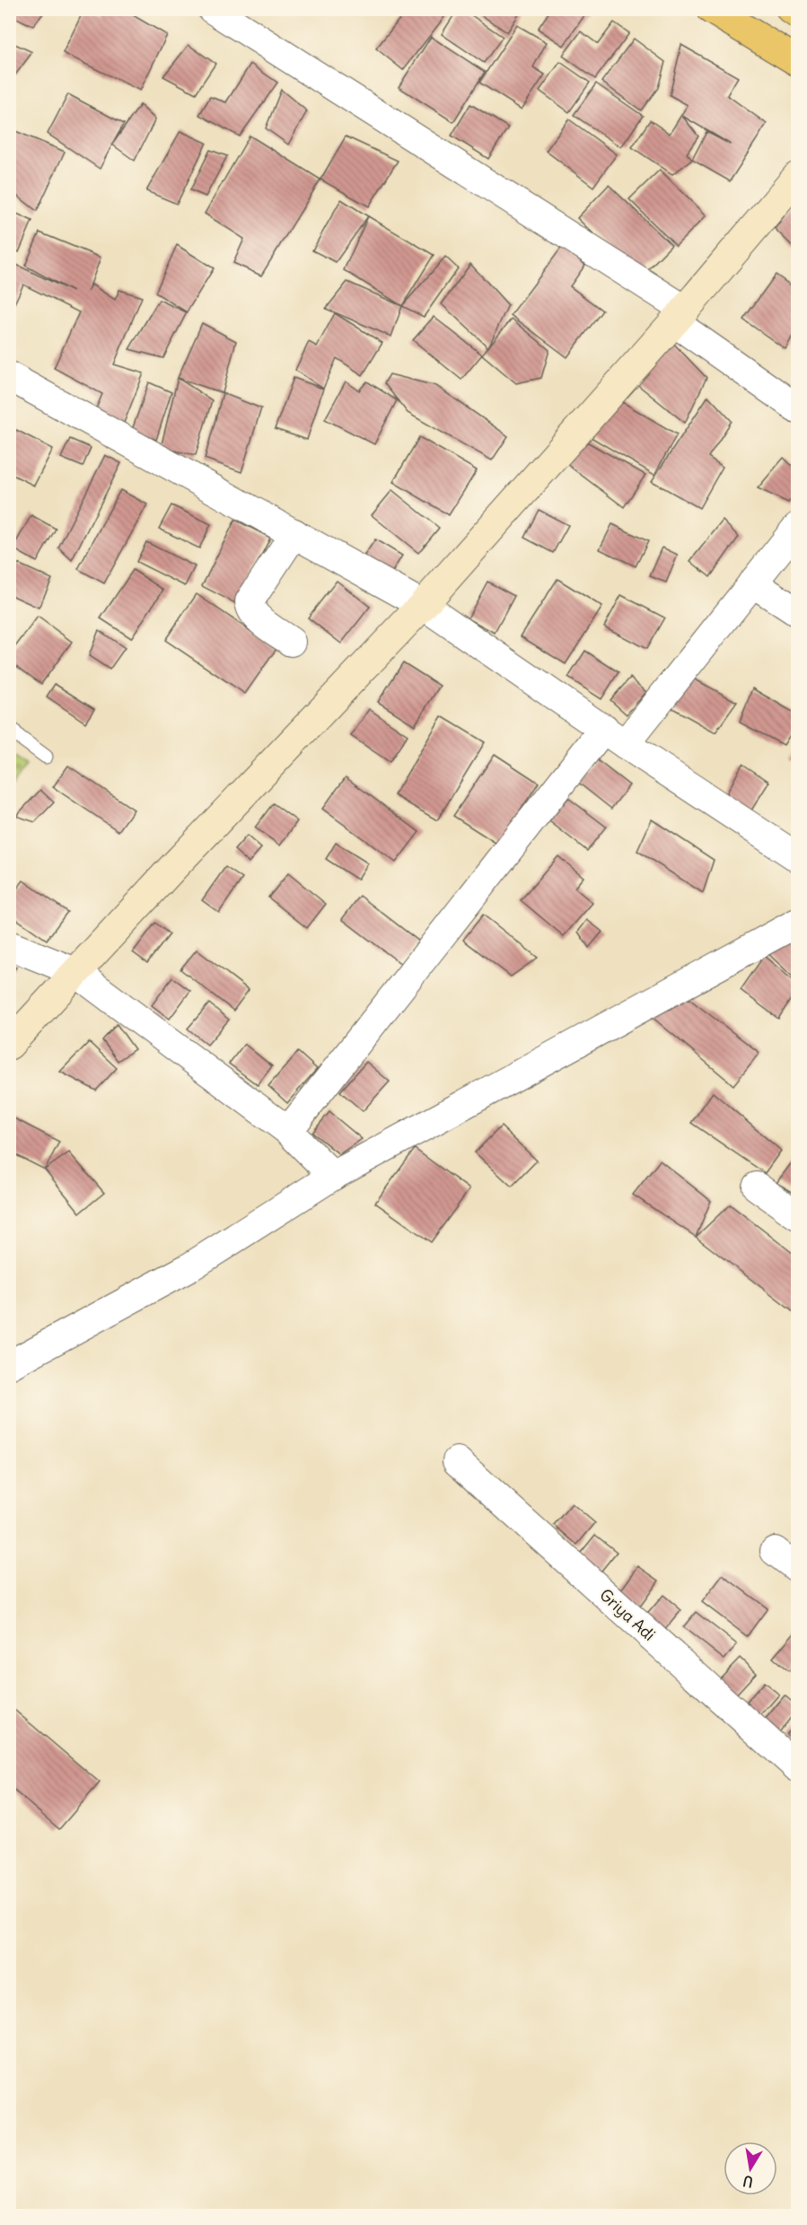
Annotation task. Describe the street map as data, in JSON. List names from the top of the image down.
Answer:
{
  "streets": {
    "street": ["Griya Adi"]
  },
  "north": "bottom"
}
